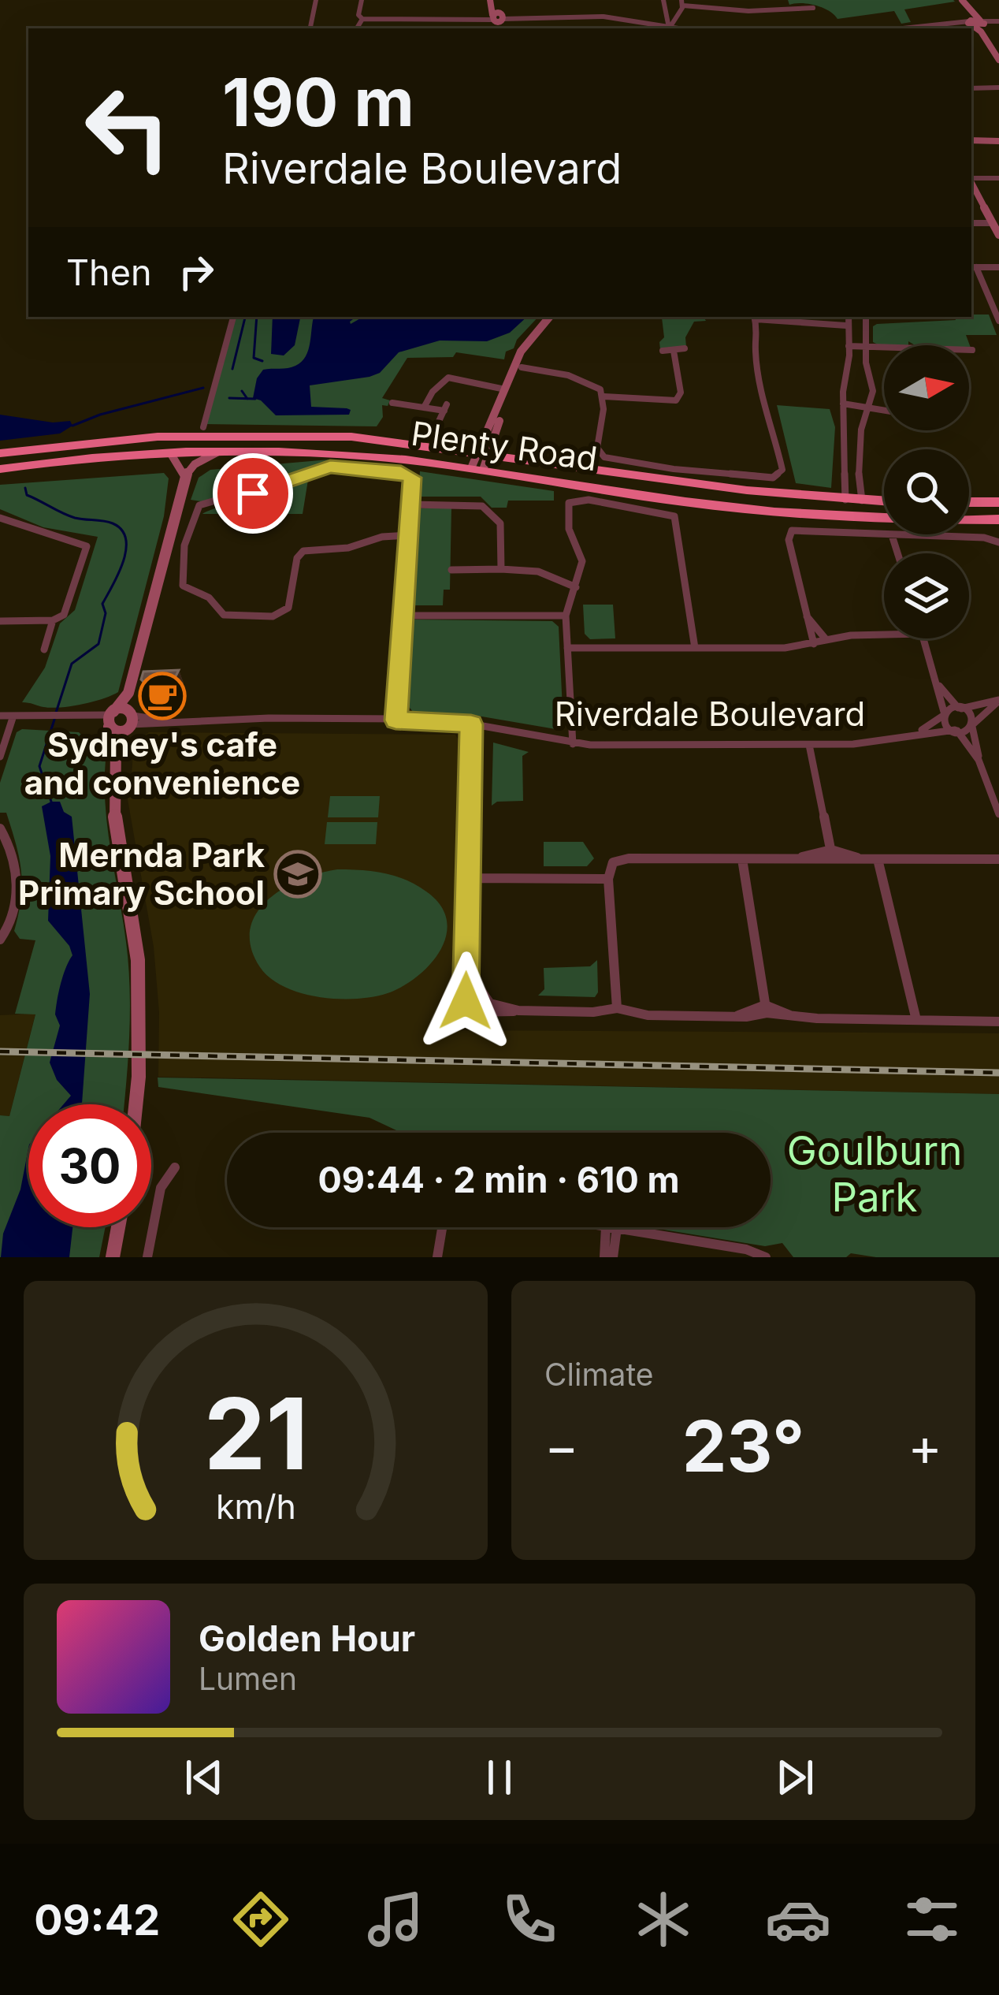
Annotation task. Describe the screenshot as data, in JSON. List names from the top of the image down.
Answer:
{
  "streets": {
    "highway": ["Plenty Road"],
    "street": ["Riverdale Boulevard"]
  },
  "parks": ["Goulburn Park"],
  "places": {
    "cafe": ["Sydney's cafe and convenience"],
    "school or university": ["Mernda Park Primary School"]
  },
  "north": "right",
  "page": {
    "turn": ["190 m", "Riverdale Boulevard"],
    "then": "Then",
    "limit": "30",
    "trip": "09:44 · 2 min · 610 m",
    "tile": "Climate",
    "heat": ["−", "23°", "+"],
    "song": ["Golden Hour", "Lumen"],
    "tabs": "09:42",
    "gauge": ["21", "km/h"]
  }
}
